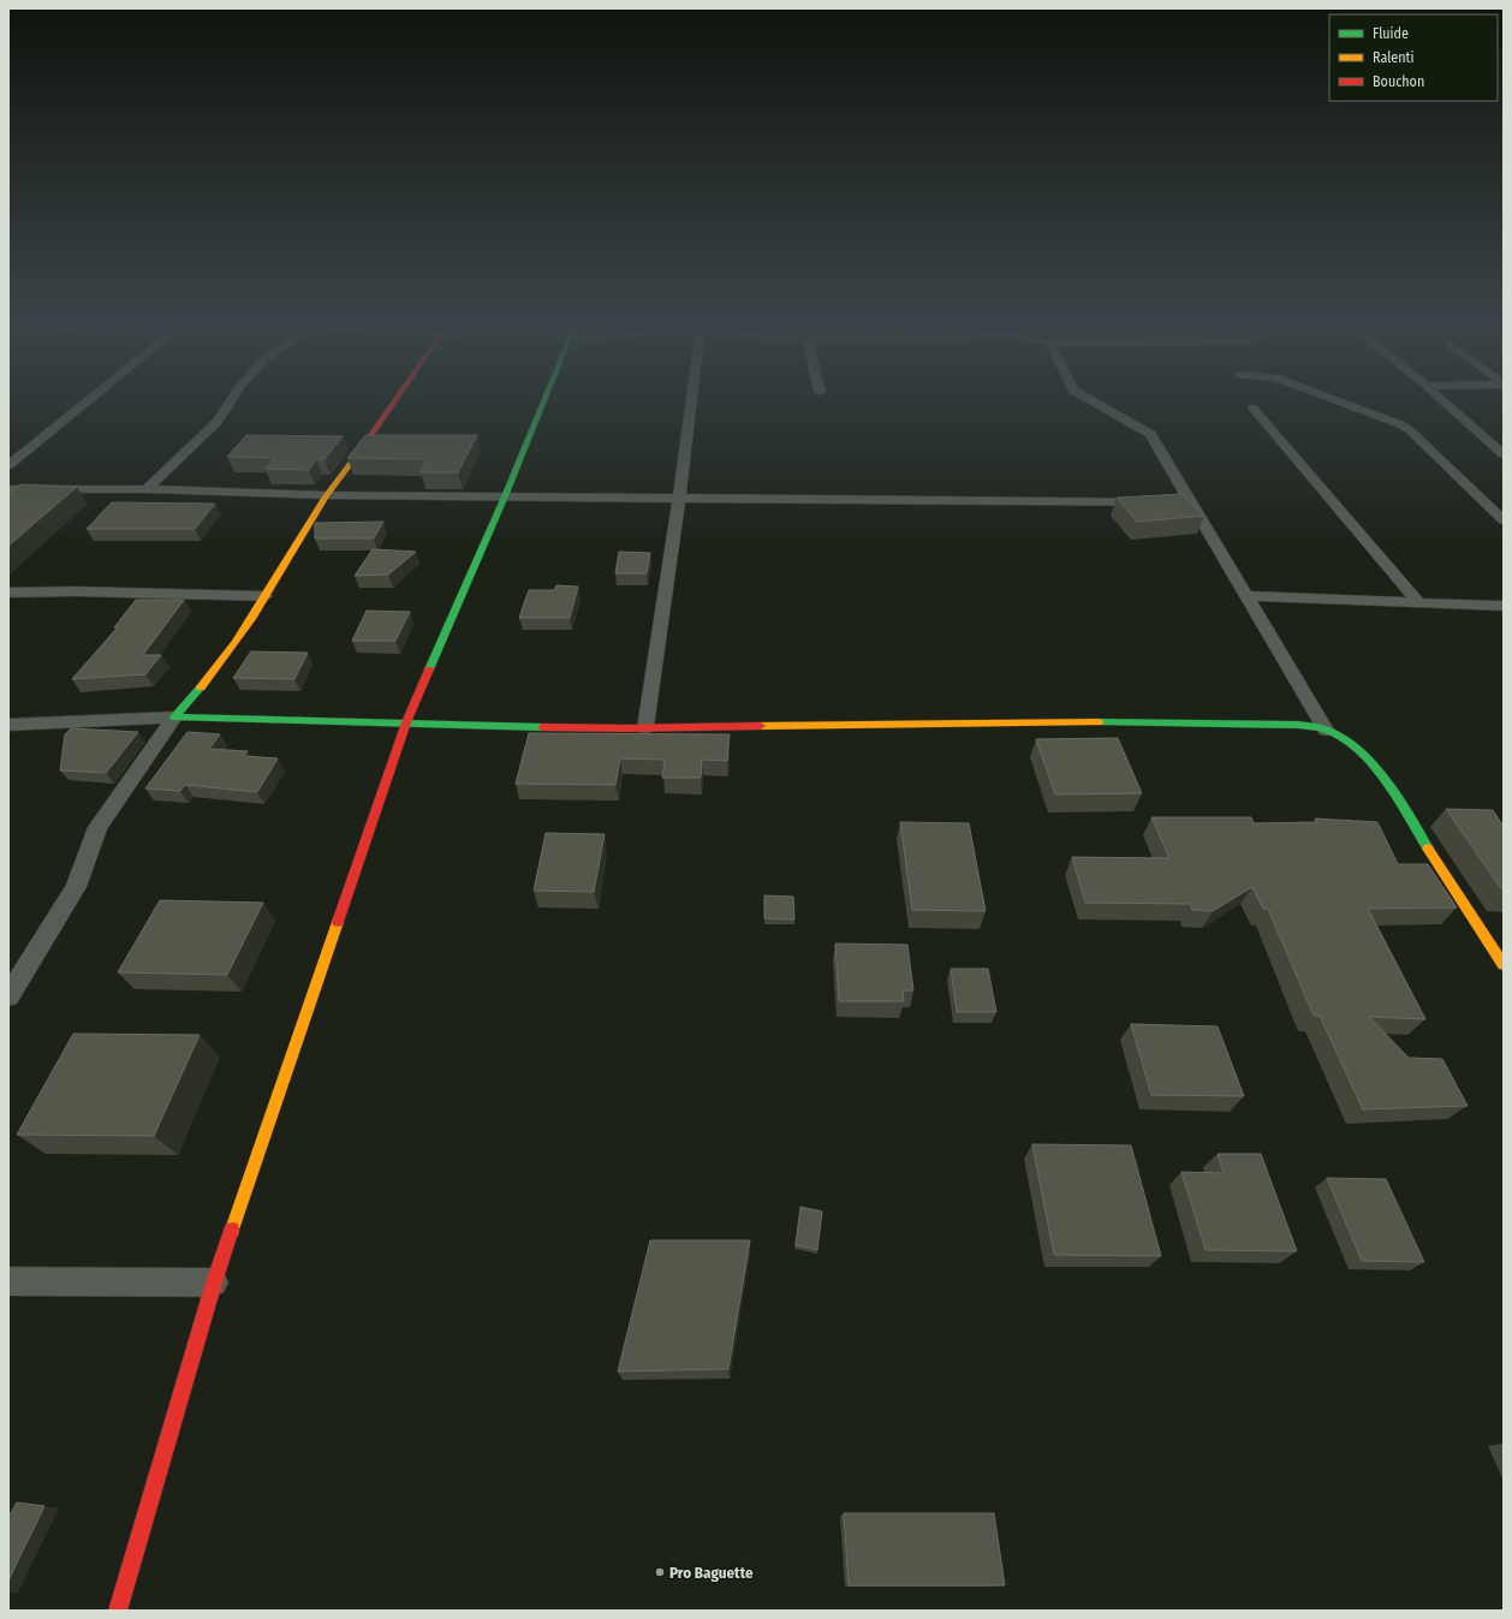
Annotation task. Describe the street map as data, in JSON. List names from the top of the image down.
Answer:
{
  "places": ["Pro Baguette"],
  "legend": ["Fluide", "Ralenti", "Bouchon"]
}
